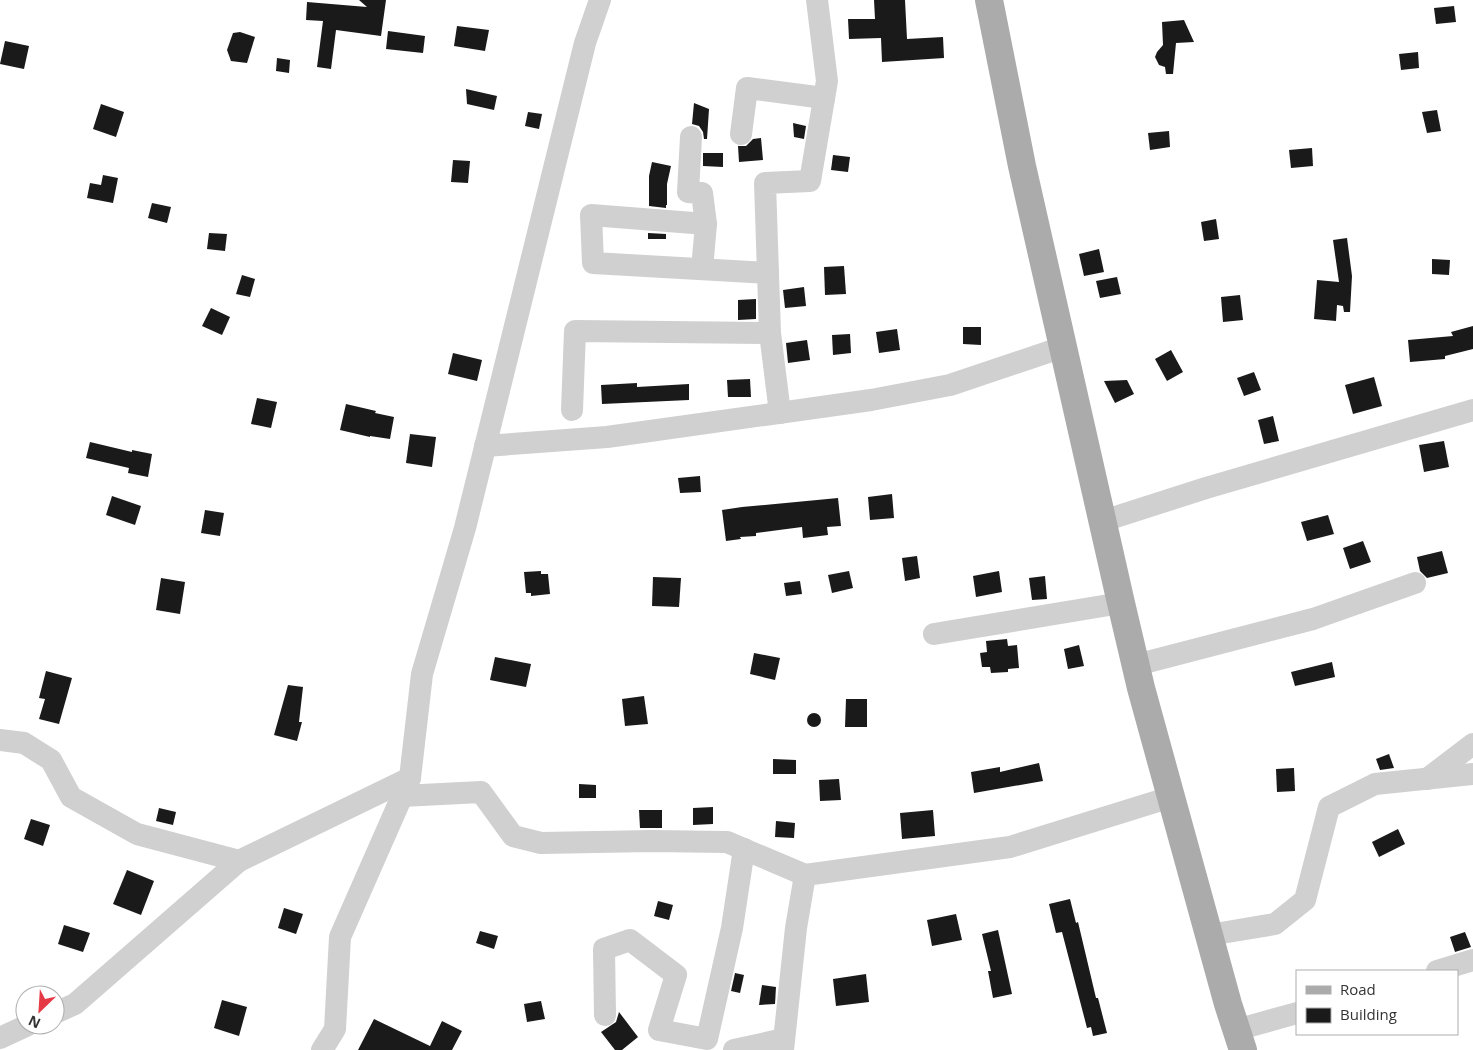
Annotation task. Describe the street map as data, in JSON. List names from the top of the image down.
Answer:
{
  "legend": ["Road", "Building"],
  "north": "bottom left"
}
